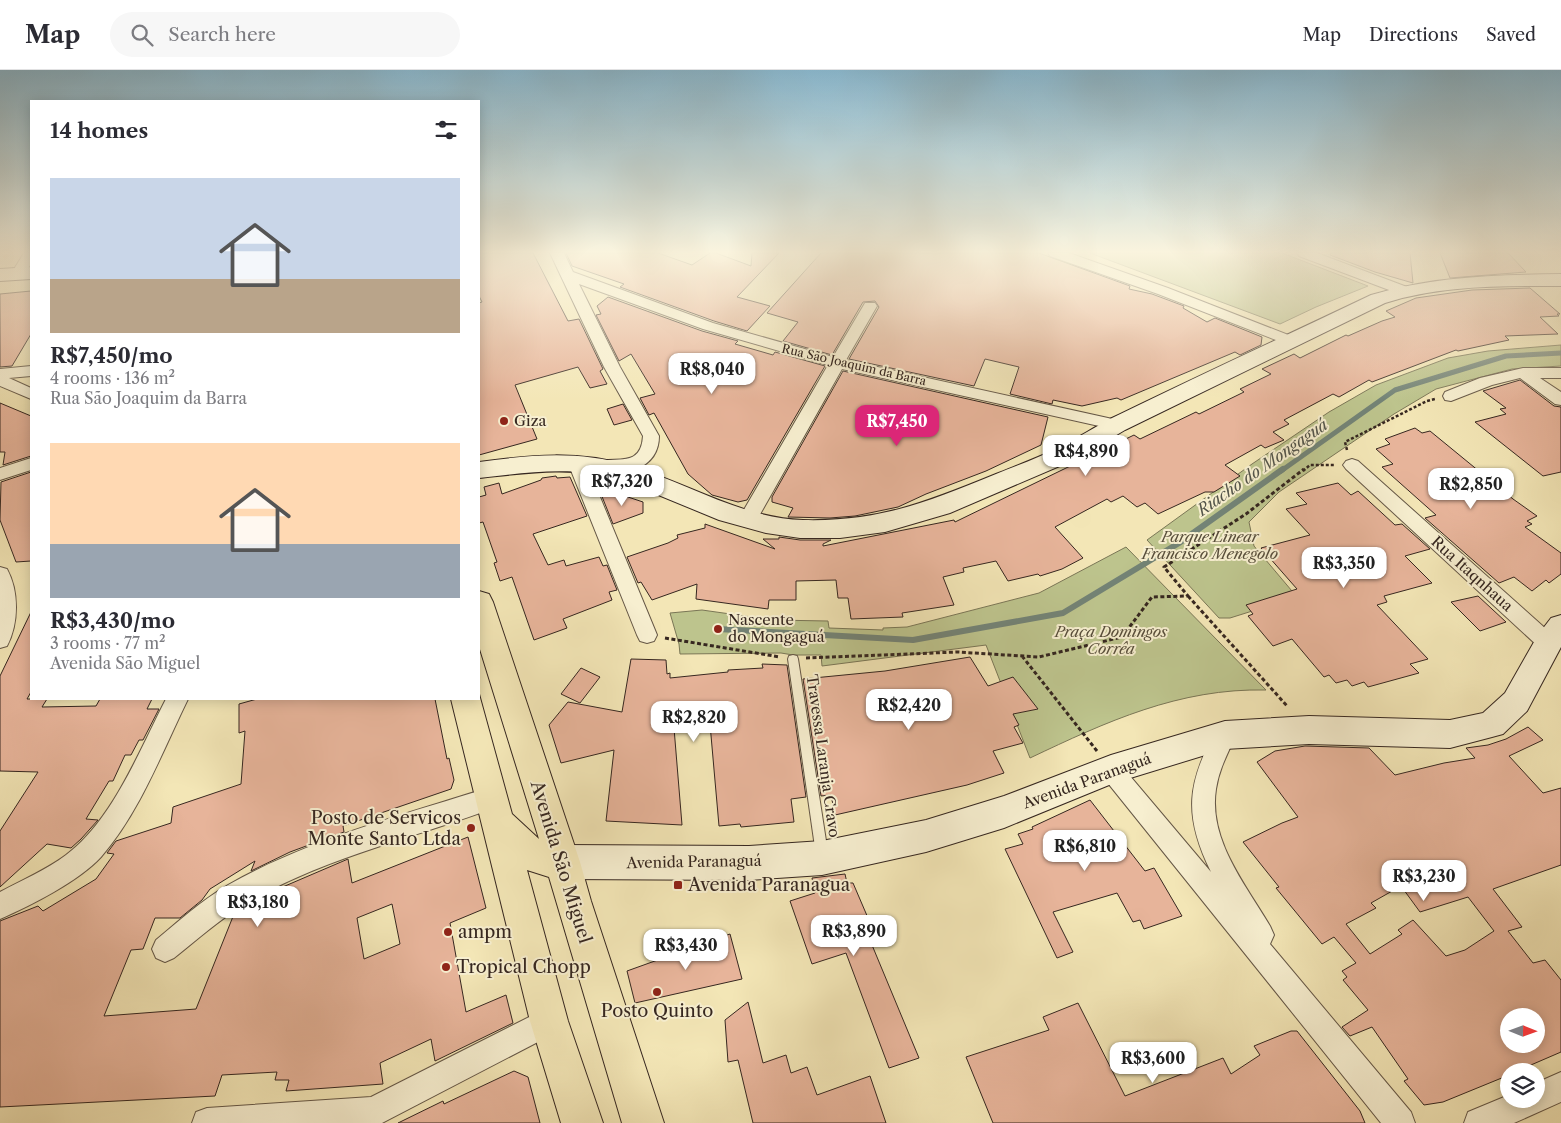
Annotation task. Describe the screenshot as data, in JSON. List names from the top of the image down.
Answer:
{
  "streets": {
    "main road": ["Avenida Paranaguá", "Avenida São Miguel"],
    "street": ["Rua São Joaquim da Barra", "Rua Itaqnhaua"],
    "lane": ["Travessa Laranja Cravo"]
  },
  "crossings": [
    ["Rua Itaqnhaua", "Avenida Paranaguá"],
    ["Travessa Laranja Cravo", "Avenida Paranaguá"],
    ["Avenida Paranaguá", "Avenida São Miguel"]
  ],
  "water": ["Riacho do Mongaguá"],
  "parks": ["Parque Linear Francisco Menegolo", "Praça Domingos Corrêa"],
  "places": {
    "other": [
      "Giza",
      "Nascente do Mongaguá",
      "Posto de Servicos Monte Santo Ltda",
      "ampm",
      "Tropical Chopp",
      "Posto Quinto"
    ],
    "transit": ["Avenida Paranagua"]
  },
  "north": "right",
  "page": {
    "header": "Map",
    "search": "Search here",
    "nav": ["Map", "Directions", "Saved"],
    "heading": "14 homes",
    "list": [
      {
        "name": "R$7,450/mo",
        "note": "4 rooms · 136 m² · Rua São Joaquim da Barra"
      },
      {
        "name": "R$3,430/mo",
        "note": "3 rooms · 77 m² · Avenida São Miguel"
      }
    ],
    "price": [
      "R$8,040",
      "R$7,450",
      "R$4,890",
      "R$7,320",
      "R$2,850",
      "R$3,350",
      "R$2,420",
      "R$2,820",
      "R$6,810",
      "R$3,230",
      "R$3,180",
      "R$3,890",
      "R$3,430",
      "R$3,600"
    ]
  }
}
